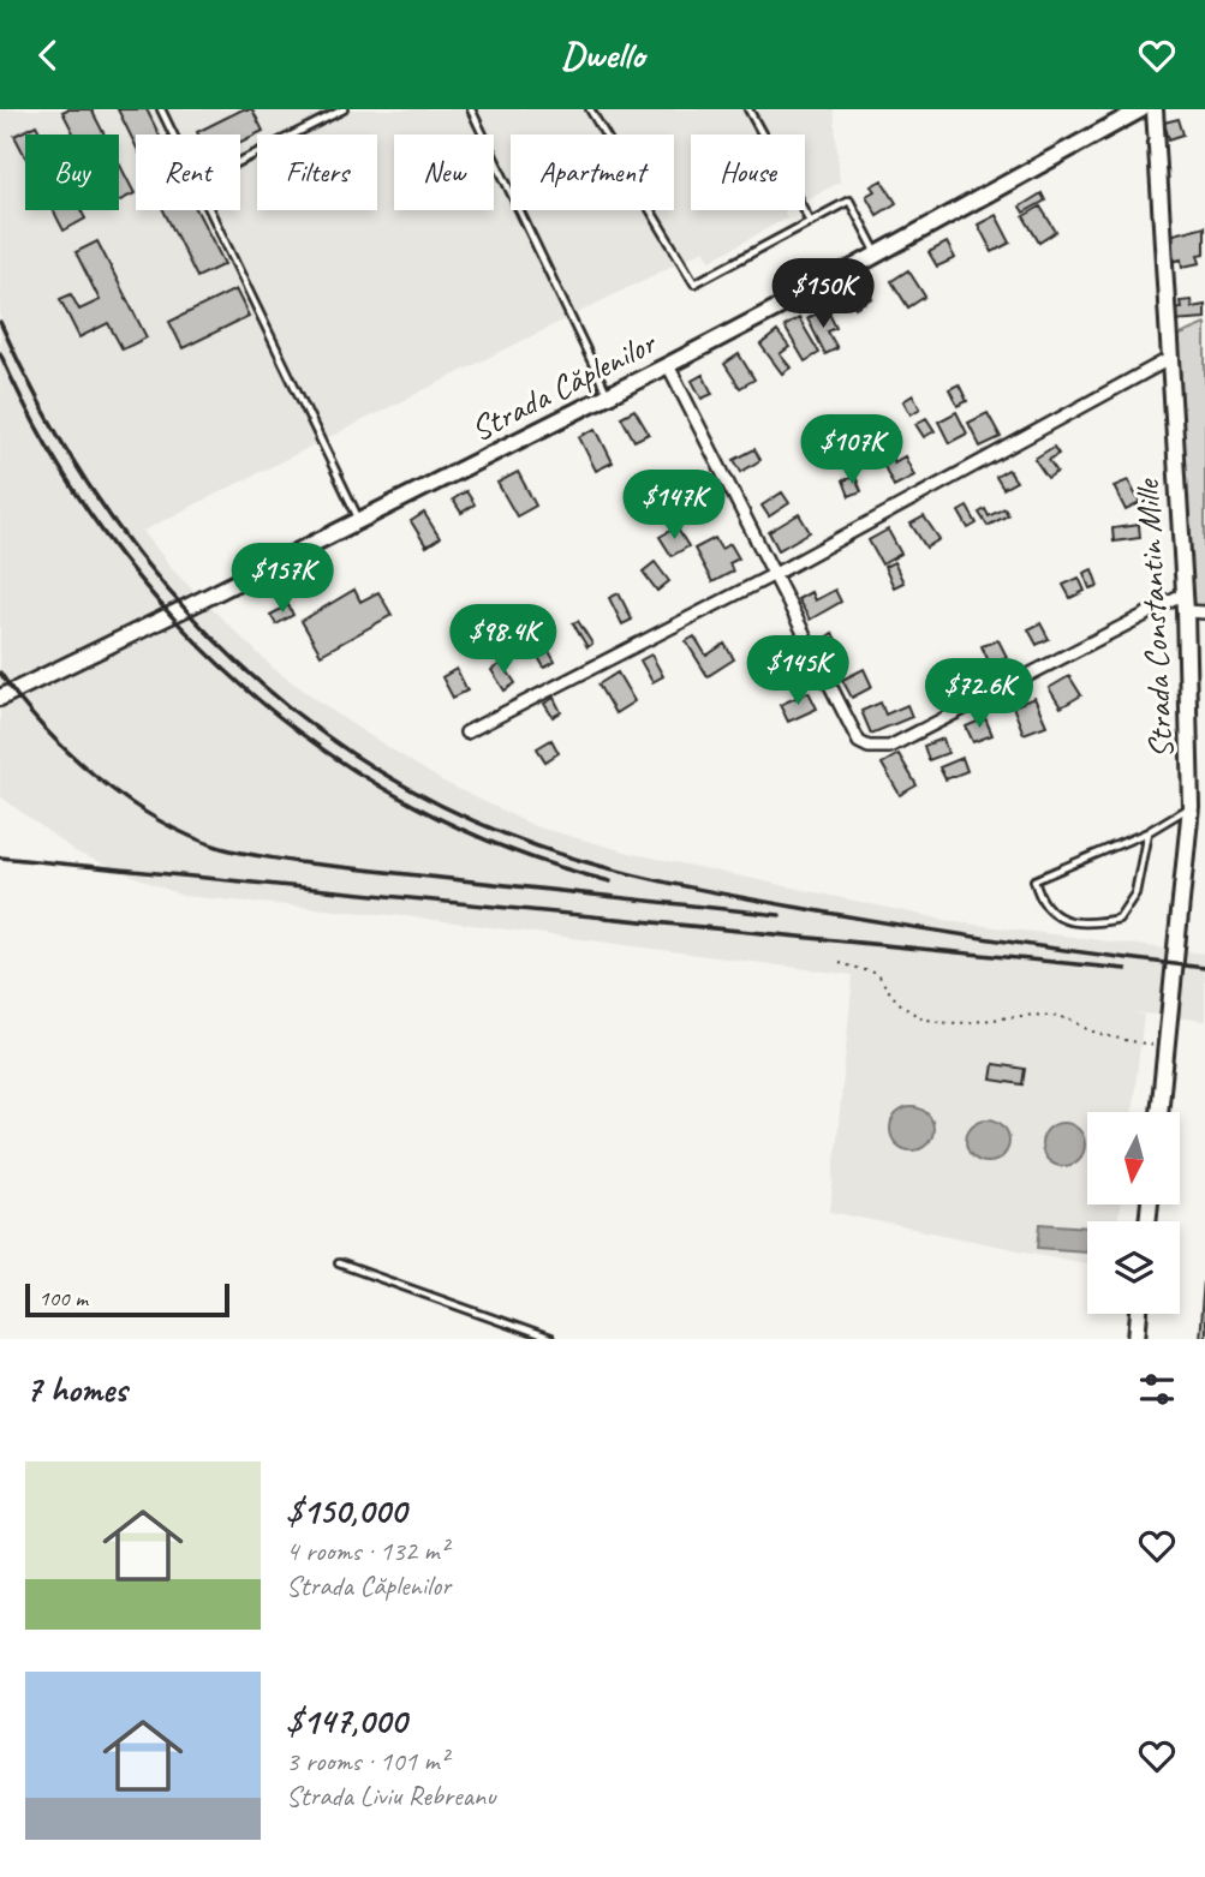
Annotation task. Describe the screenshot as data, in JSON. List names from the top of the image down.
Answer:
{
  "streets": {
    "street": ["Strada Căplenilor", "Strada Constantin Mille"]
  },
  "scale_bar": "100 m",
  "north": "bottom",
  "page": {
    "header": "Dwello",
    "chip": [
      "Buy",
      "Rent",
      "Filters",
      "New",
      "Apartment",
      "House"
    ],
    "price": [
      "$150K",
      "$107K",
      "$147K",
      "$157K",
      "$98.4K",
      "$145K",
      "$72.6K"
    ],
    "scale": "100 m",
    "heading": "7 homes",
    "list": [
      {
        "name": "$150,000",
        "note": "4 rooms · 132 m² · Strada Căplenilor"
      },
      {
        "name": "$147,000",
        "note": "3 rooms · 101 m² · Strada Liviu Rebreanu"
      }
    ]
  }
}
